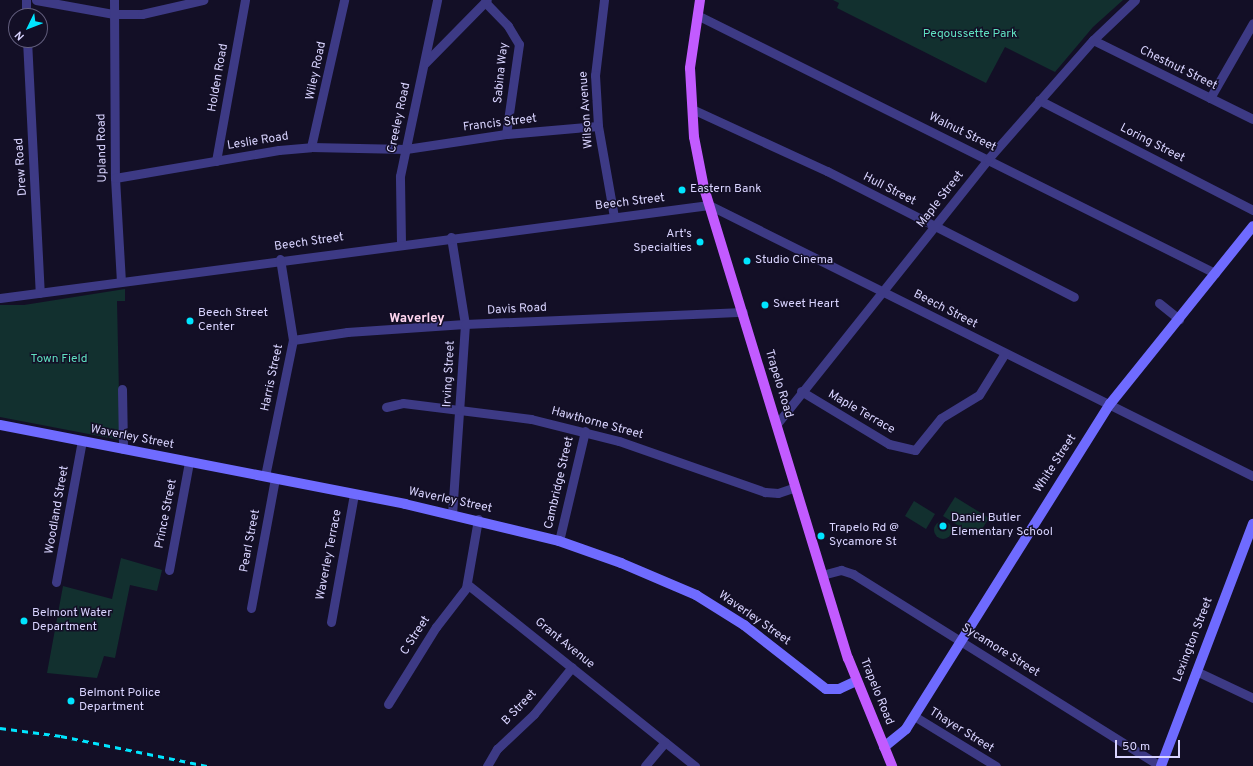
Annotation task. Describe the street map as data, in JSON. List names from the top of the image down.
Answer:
{
  "streets": {
    "main road": ["Trapelo Road"],
    "street": [
      "Chestnut Street",
      "Wiley Road",
      "Sabina Way",
      "Holden Road",
      "Wilson Avenue",
      "Creeley Road",
      "Francis Street",
      "Walnut Street",
      "Leslie Road",
      "Loring Street",
      "Upland Road",
      "Drew Road",
      "Hull Street",
      "Maple Street",
      "Beech Street",
      "Davis Road",
      "Irving Street",
      "Harris Street",
      "Maple Terrace",
      "Hawthorne Street",
      "Waverley Street",
      "White Street",
      "Cambridge Street",
      "Woodland Street",
      "Prince Street",
      "Pearl Street",
      "Waverley Terrace",
      "C Street",
      "Lexington Street",
      "Grant Avenue",
      "Sycamore Street",
      "B Street",
      "Thayer Street"
    ]
  },
  "crossings": [
    ["Chestnut Street", "Maple Street"],
    ["Wiley Road", "Leslie Road"],
    ["Sabina Way", "Francis Street"],
    ["Holden Road", "Leslie Road"],
    ["Wilson Avenue", "Francis Street"],
    ["Wilson Avenue", "Beech Street"],
    ["Creeley Road", "Francis Street"],
    ["Creeley Road", "Leslie Road"],
    ["Creeley Road", "Beech Street"],
    ["Francis Street", "Leslie Road"],
    ["Walnut Street", "Maple Street"],
    ["Walnut Street", "Trapelo Road"],
    ["Walnut Street", "White Street"],
    ["Leslie Road", "Upland Road"],
    ["Loring Street", "Maple Street"],
    ["Upland Road", "Beech Street"],
    ["Drew Road", "Beech Street"],
    ["Hull Street", "Maple Street"],
    ["Hull Street", "Trapelo Road"],
    ["Maple Street", "Beech Street"],
    ["Maple Street", "Trapelo Road"],
    ["Maple Street", "Maple Terrace"],
    ["Beech Street", "Irving Street"],
    ["Beech Street", "Harris Street"],
    ["Beech Street", "Trapelo Road"],
    ["Beech Street", "Maple Terrace"],
    ["Beech Street", "White Street"],
    ["Davis Road", "Irving Street"],
    ["Davis Road", "Harris Street"],
    ["Davis Road", "Trapelo Road"],
    ["Irving Street", "Hawthorne Street"],
    ["Irving Street", "Waverley Street"],
    ["Harris Street", "Waverley Street"],
    ["Trapelo Road", "Hawthorne Street"],
    ["Trapelo Road", "Waverley Street"],
    ["Trapelo Road", "White Street"],
    ["Trapelo Road", "Sycamore Street"],
    ["Hawthorne Street", "Cambridge Street"],
    ["Waverley Street", "Cambridge Street"],
    ["Waverley Street", "Woodland Street"],
    ["Waverley Street", "Prince Street"],
    ["Waverley Street", "Pearl Street"],
    ["Waverley Street", "Waverley Terrace"],
    ["White Street", "Sycamore Street"],
    ["White Street", "Thayer Street"],
    ["C Street", "Grant Avenue"],
    ["Lexington Street", "Sycamore Street"],
    ["Grant Avenue", "B Street"]
  ],
  "districts": ["Waverley"],
  "parks": ["Peqoussette Park", "Town Field"],
  "places": [
    "Eastern Bank",
    "Art's Specialties",
    "Studio Cinema",
    "Sweet Heart",
    "Beech Street Center",
    "Daniel Butler Elementary School",
    "Trapelo Rd @ Sycamore St",
    "Belmont Water Department",
    "Belmont Police Department"
  ],
  "scale_bar": "50 m",
  "north": "bottom left"
}
